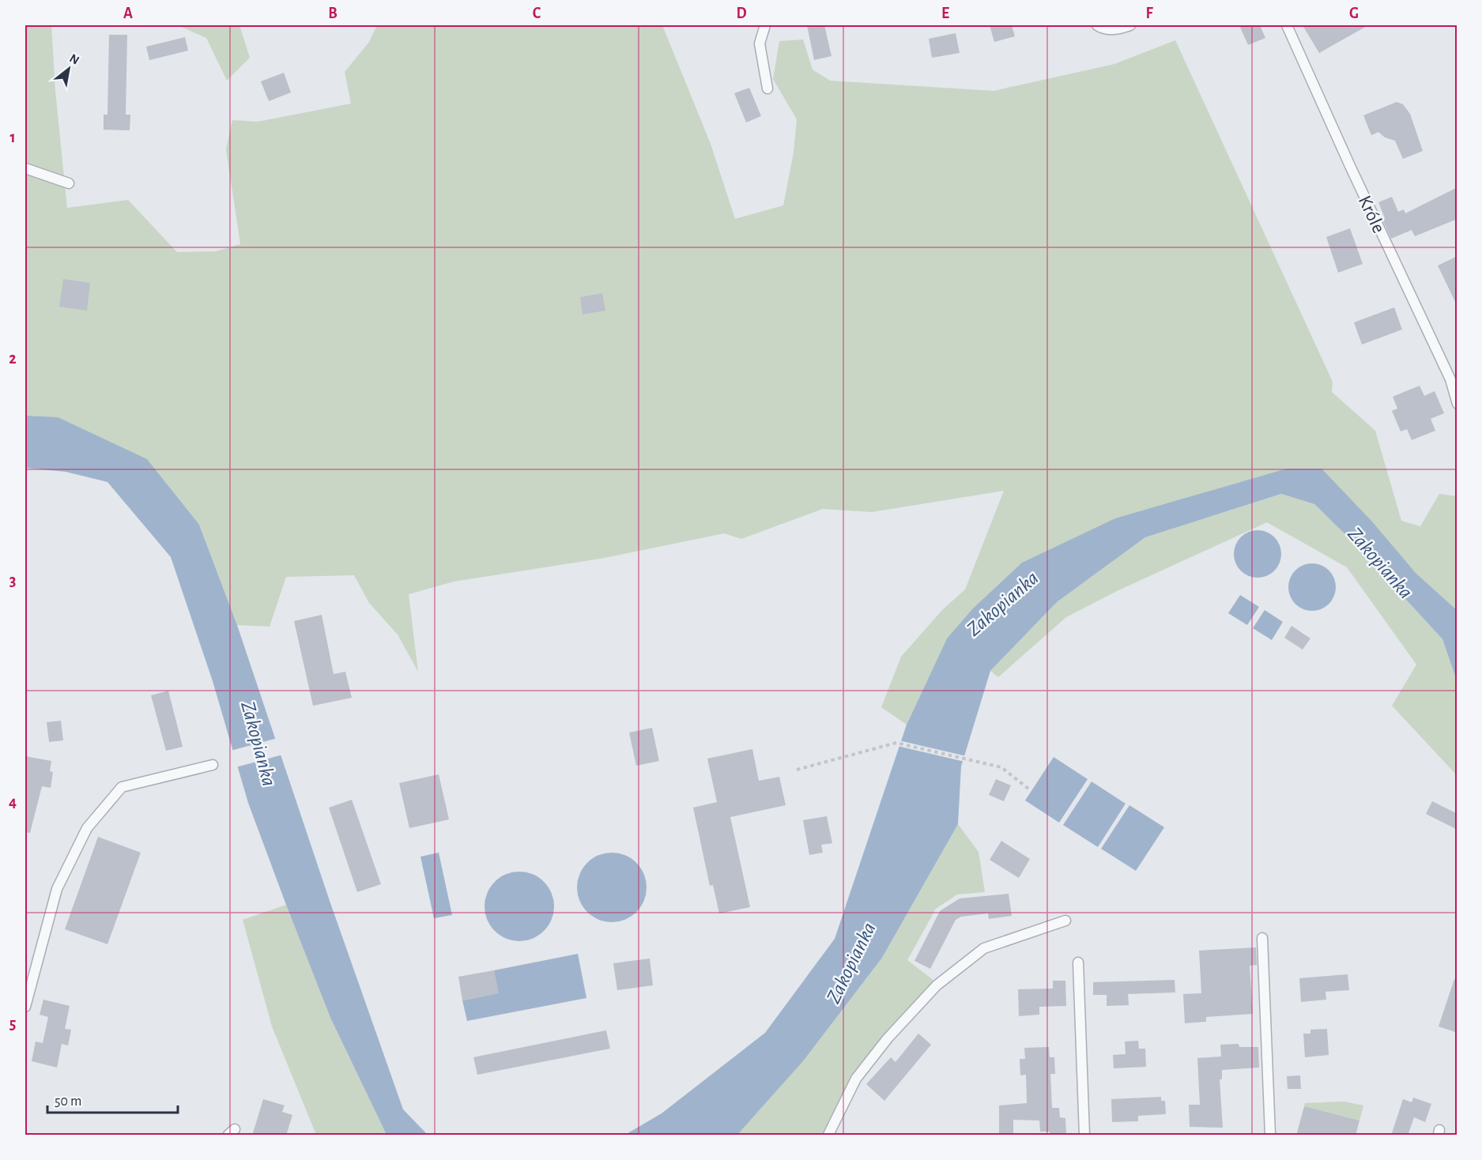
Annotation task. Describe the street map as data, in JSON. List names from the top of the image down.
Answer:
{
  "streets": {
    "lane": ["Króle"]
  },
  "water": ["Zakopianka"],
  "scale_bar": "50 m",
  "north": "top right",
  "grid": {
    "columns": [
      "A",
      "B",
      "C",
      "D",
      "E",
      "F",
      "G"
    ],
    "rows": [
      "1",
      "2",
      "3",
      "4",
      "5"
    ]
  }
}
